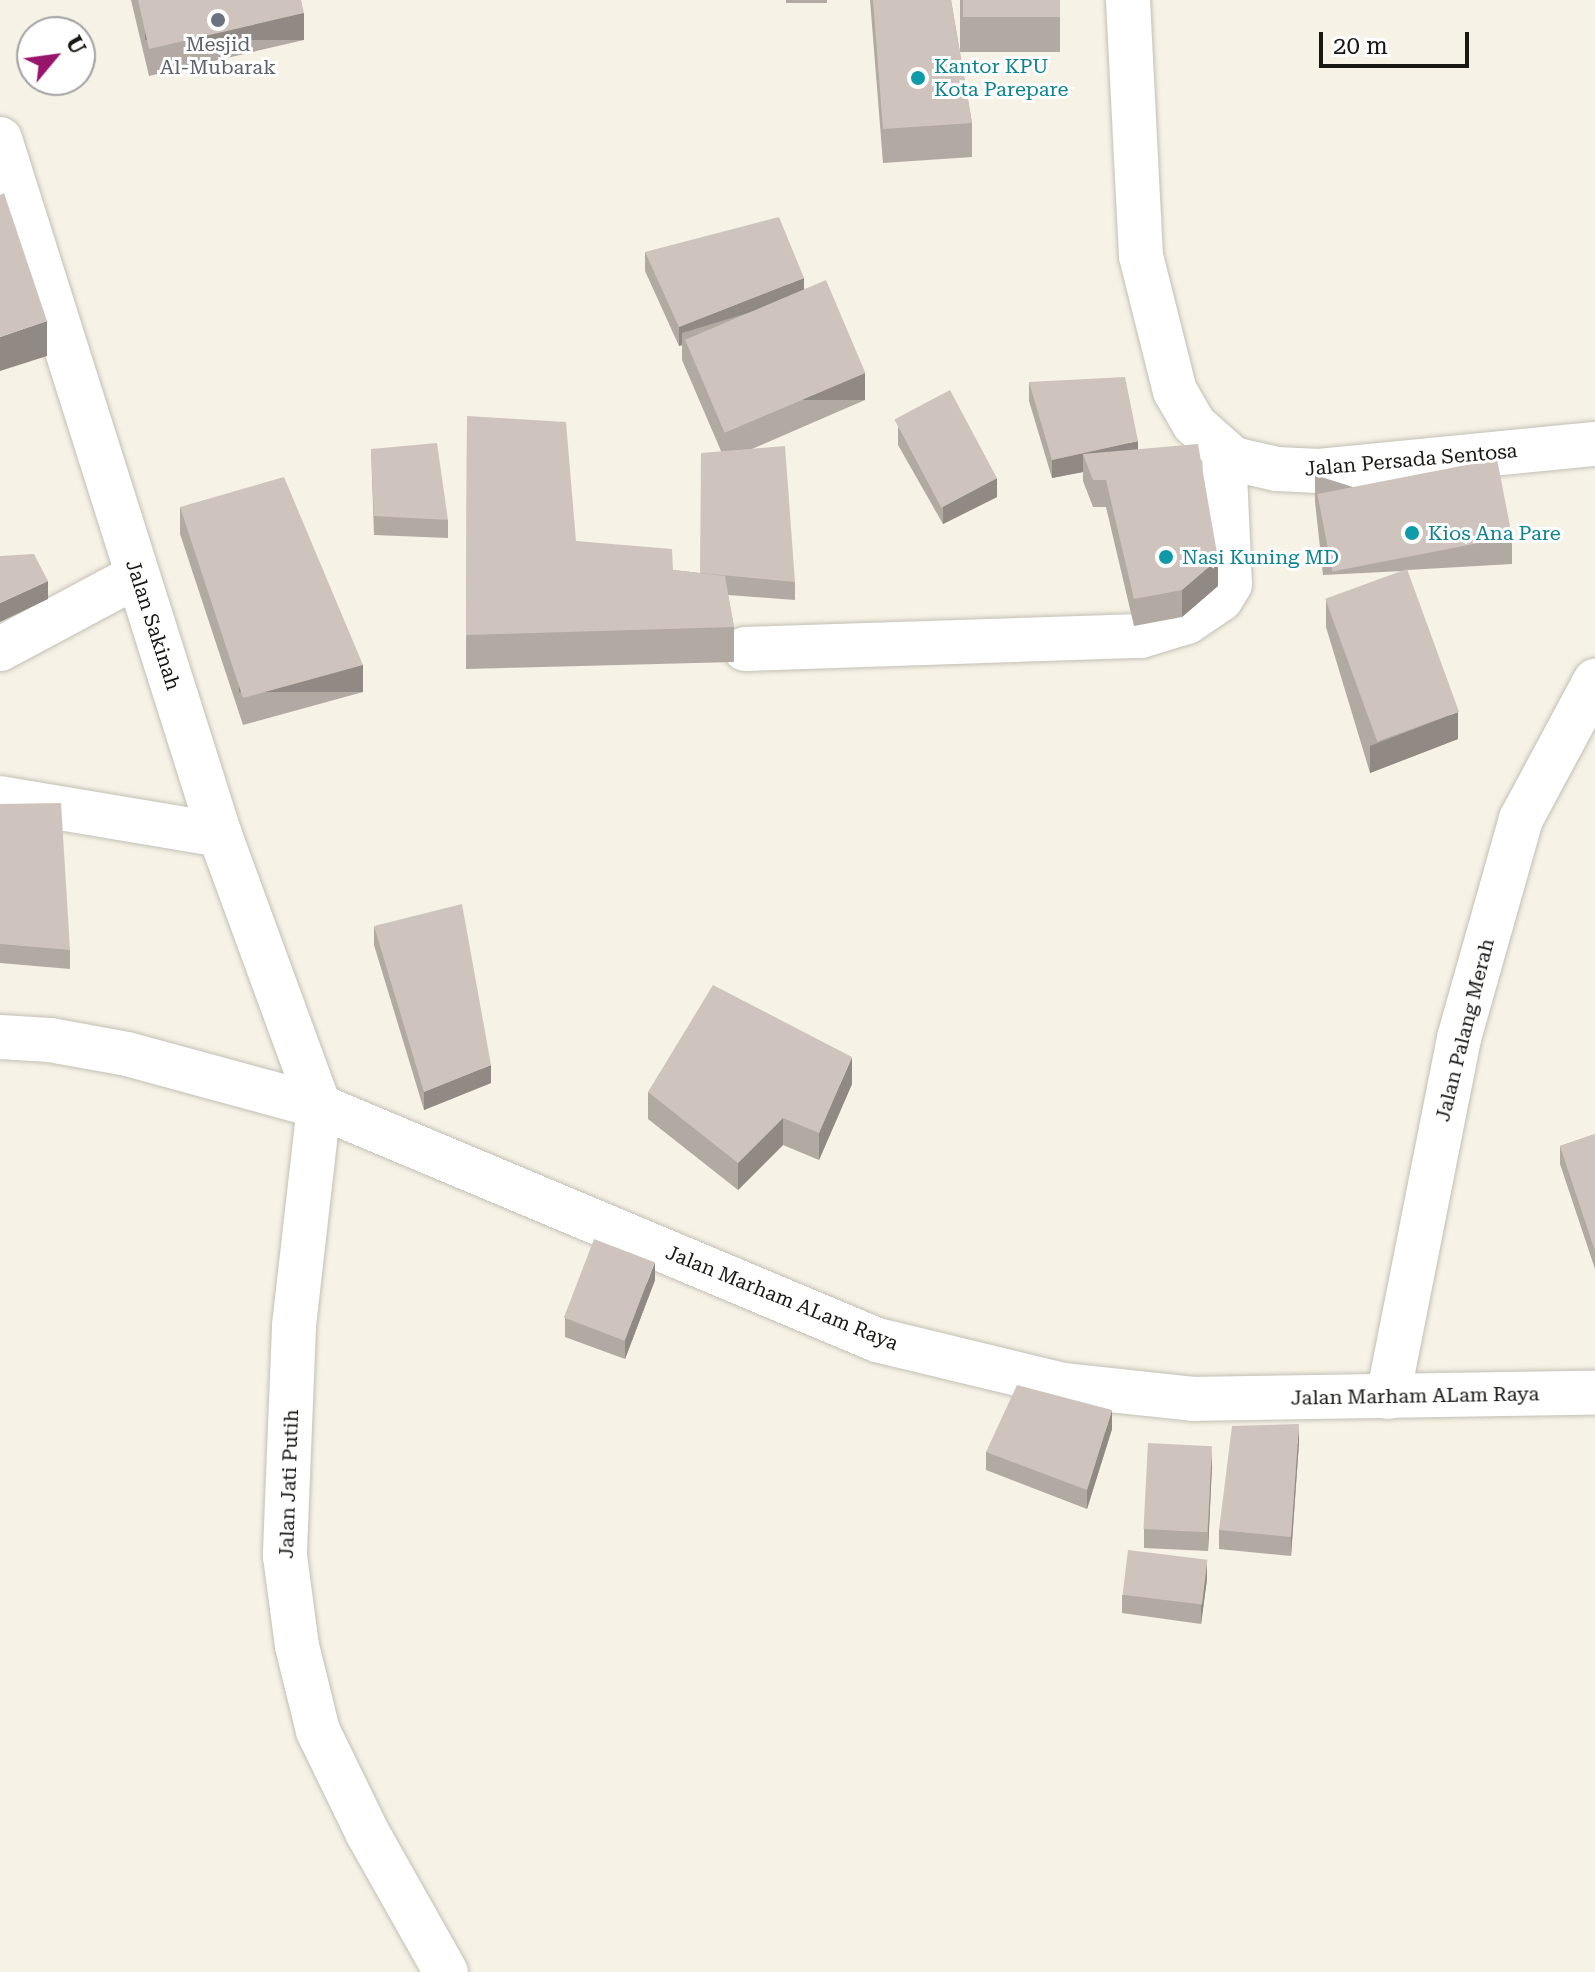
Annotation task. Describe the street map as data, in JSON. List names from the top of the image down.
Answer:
{
  "streets": {
    "street": [
      "Jalan Persada Sentosa",
      "Jalan Sakinah",
      "Jalan Palang Merah",
      "Jalan Marham ALam Raya",
      "Jalan Jati Putih"
    ]
  },
  "crossings": [
    ["Jalan Sakinah", "Jalan Marham ALam Raya"],
    ["Jalan Sakinah", "Jalan Jati Putih"],
    ["Jalan Palang Merah", "Jalan Marham ALam Raya"],
    ["Jalan Marham ALam Raya", "Jalan Jati Putih"]
  ],
  "places": [
    "Mesjid Al-Mubarak",
    "Kantor KPU Kota Parepare",
    "Kios Ana Pare",
    "Nasi Kuning MD"
  ],
  "scale_bar": "20 m",
  "north": "top right"
}
